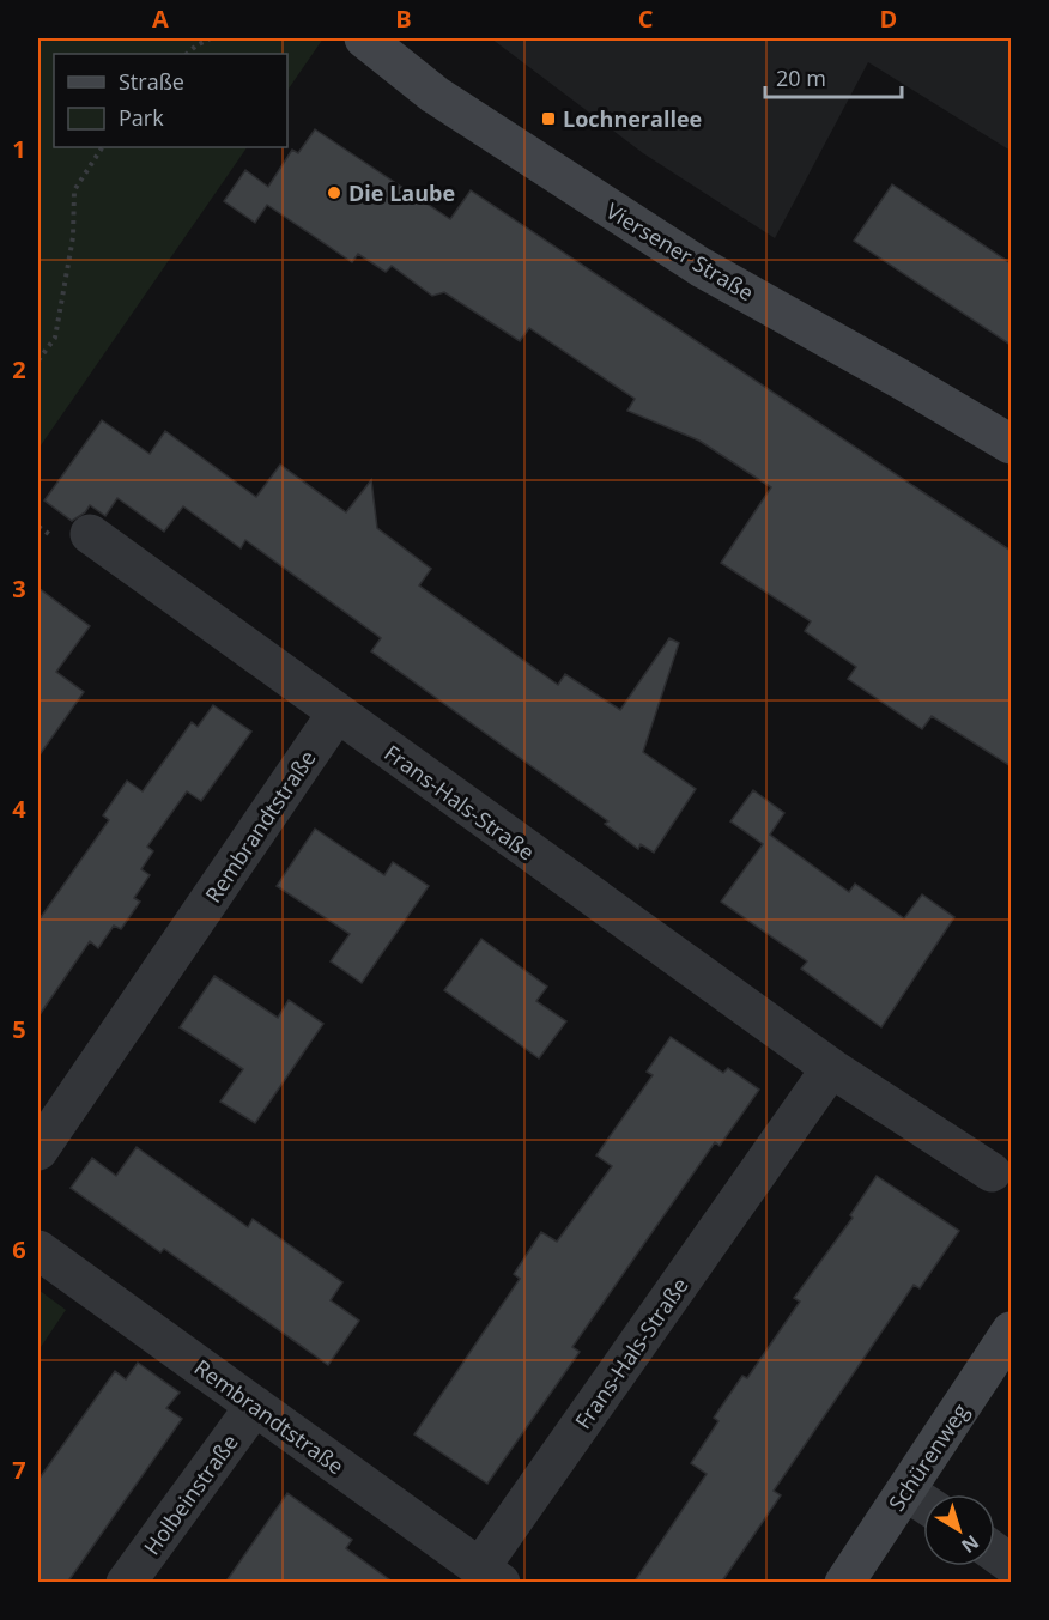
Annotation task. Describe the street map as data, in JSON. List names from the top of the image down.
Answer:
{
  "streets": {
    "main road": ["Viersener Straße", "Schürenweg"],
    "street": ["Frans-Hals-Straße", "Rembrandtstraße", "Holbeinstraße"]
  },
  "crossings": [
    ["Frans-Hals-Straße", "Rembrandtstraße"],
    ["Rembrandtstraße", "Holbeinstraße"]
  ],
  "places": {
    "transit": ["Lochnerallee"],
    "other": ["Die Laube"]
  },
  "legend": ["Straße", "Park"],
  "scale_bar": "20 m",
  "north": "bottom right",
  "grid": {
    "columns": [
      "A",
      "B",
      "C",
      "D"
    ],
    "rows": [
      "1",
      "2",
      "3",
      "4",
      "5",
      "6",
      "7"
    ]
  }
}
